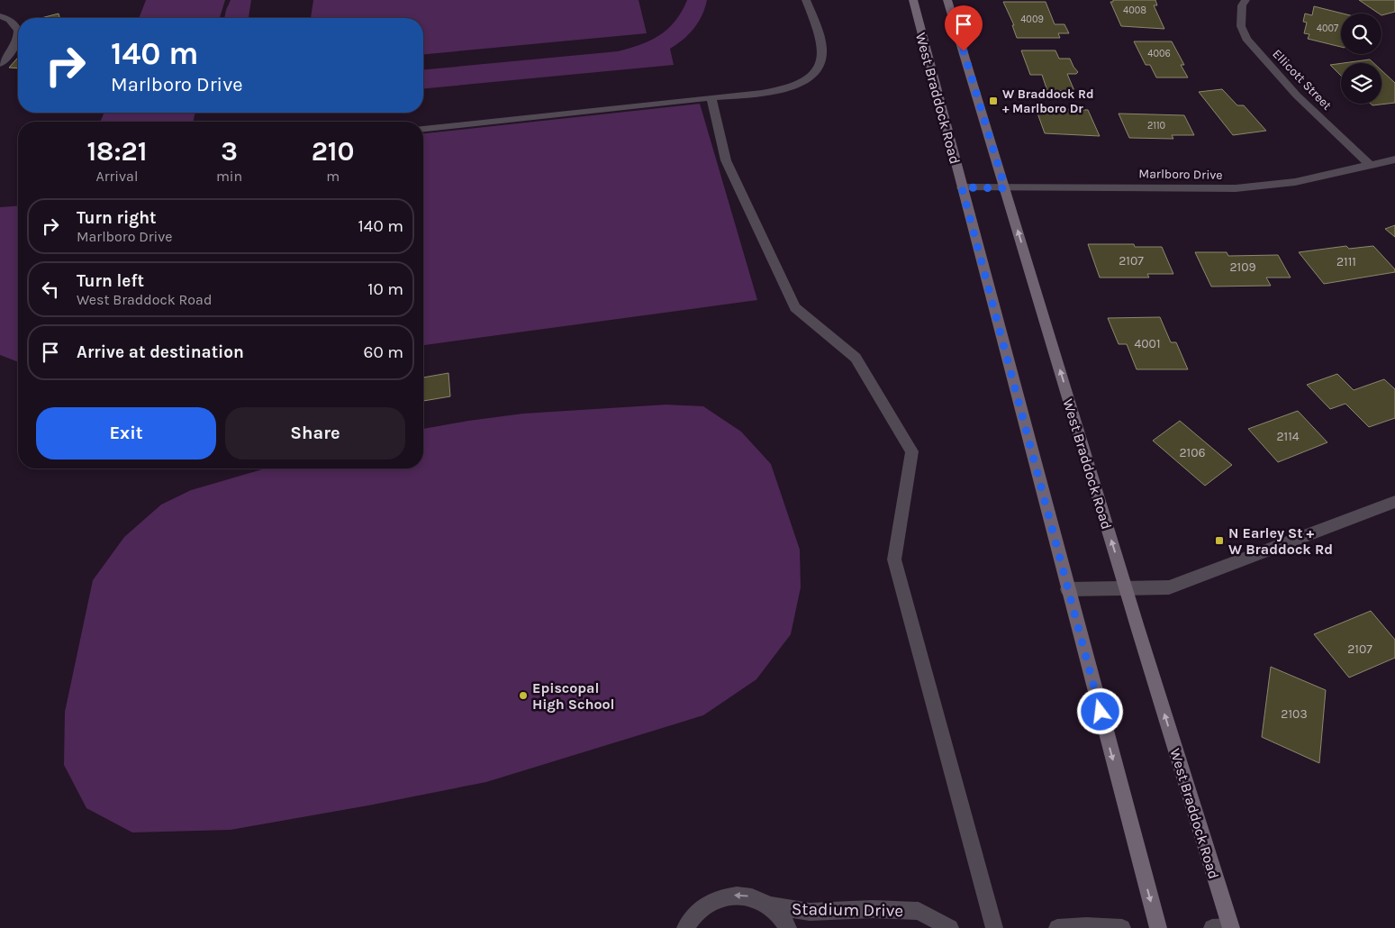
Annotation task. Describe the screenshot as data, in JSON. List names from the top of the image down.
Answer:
{
  "streets": {
    "main road": ["West Braddock Road"],
    "street": ["Ellicott Street", "Marlboro Drive", "Stadium Drive"]
  },
  "crossings": [
    ["Ellicott Street", "Marlboro Drive"],
    ["West Braddock Road", "Marlboro Drive"]
  ],
  "places": {
    "transit": ["W Braddock Rd + Marlboro Dr", "N Earley St + W Braddock Rd"],
    "other": ["Episcopal High School"]
  },
  "house_numbers": [
    "4008",
    "4009",
    "4007",
    "4006",
    "2110",
    "2107",
    "2111",
    "2109",
    "4001",
    "2114",
    "2106",
    "2107",
    "2103"
  ],
  "page": {
    "turn": ["140 m", "Marlboro Drive"],
    "eta": [
      "18:21",
      "Arrival",
      "3",
      "min",
      "210",
      "m"
    ],
    "list": [
      {
        "name": "Turn right",
        "note": "Marlboro Drive",
        "value": "140 m"
      },
      {
        "name": "Turn left",
        "note": "West Braddock Road",
        "value": "10 m"
      },
      {
        "name": "Arrive at destination",
        "value": "60 m"
      }
    ],
    "buttons": ["Exit", "Share"]
  }
}
